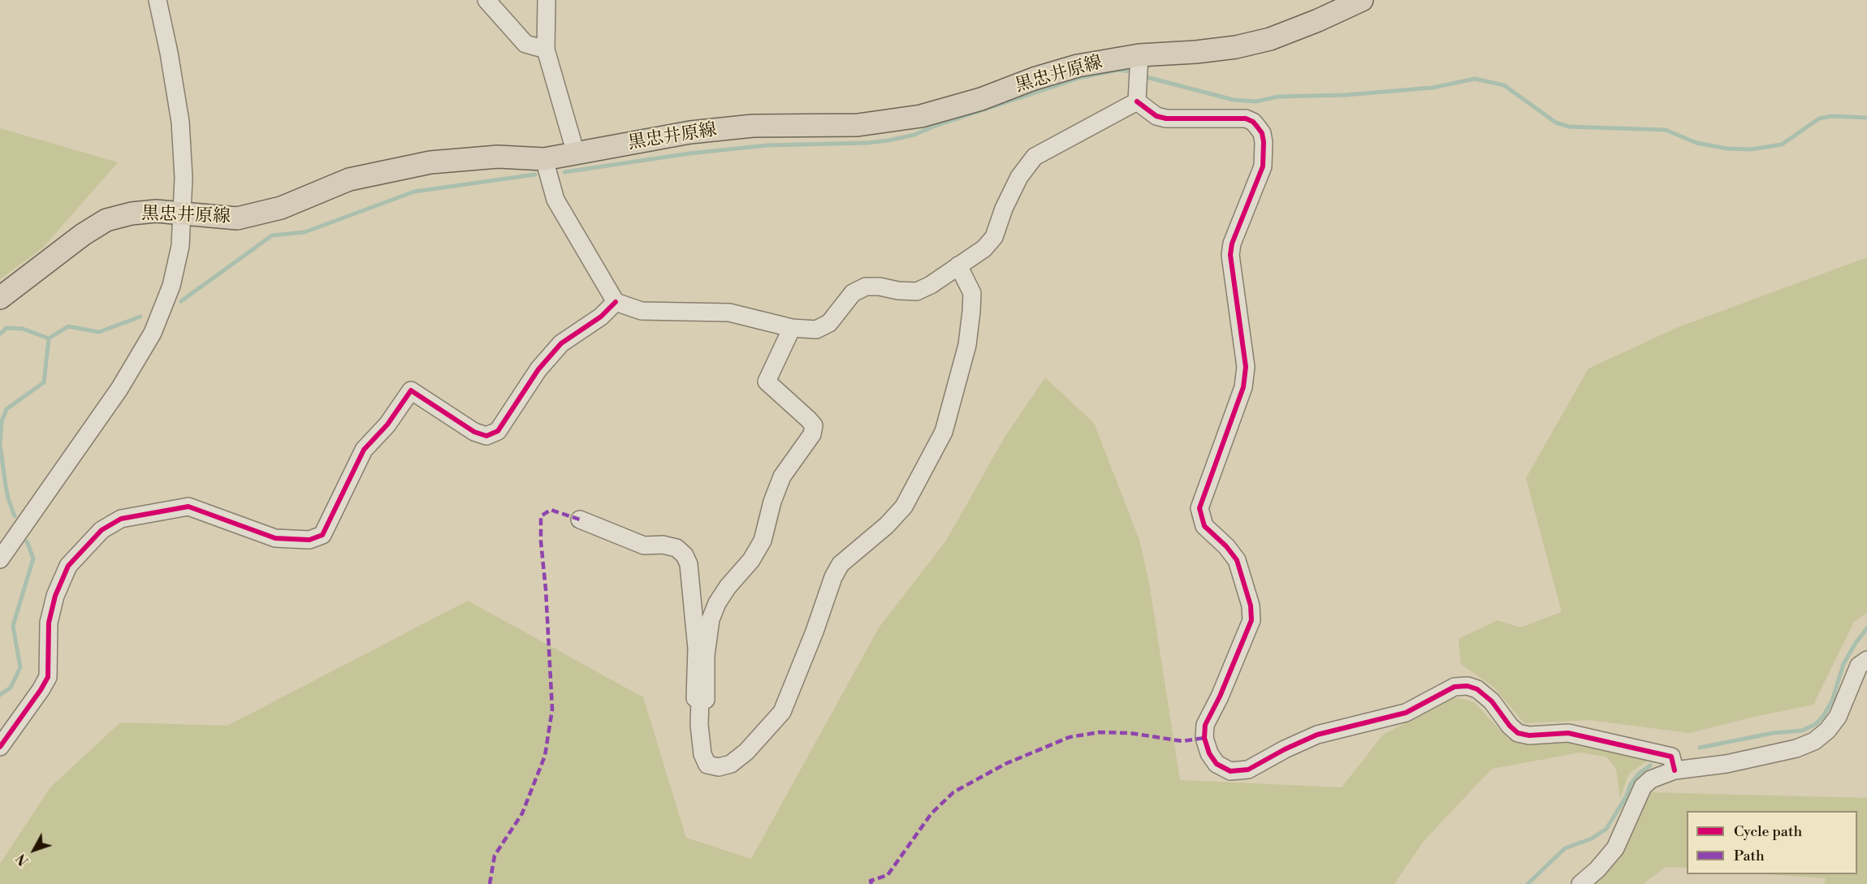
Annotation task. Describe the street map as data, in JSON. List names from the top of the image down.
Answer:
{
  "streets": {
    "main road": ["黒忠井原線"]
  },
  "legend": ["Cycle path", "Path"],
  "north": "bottom left"
}
